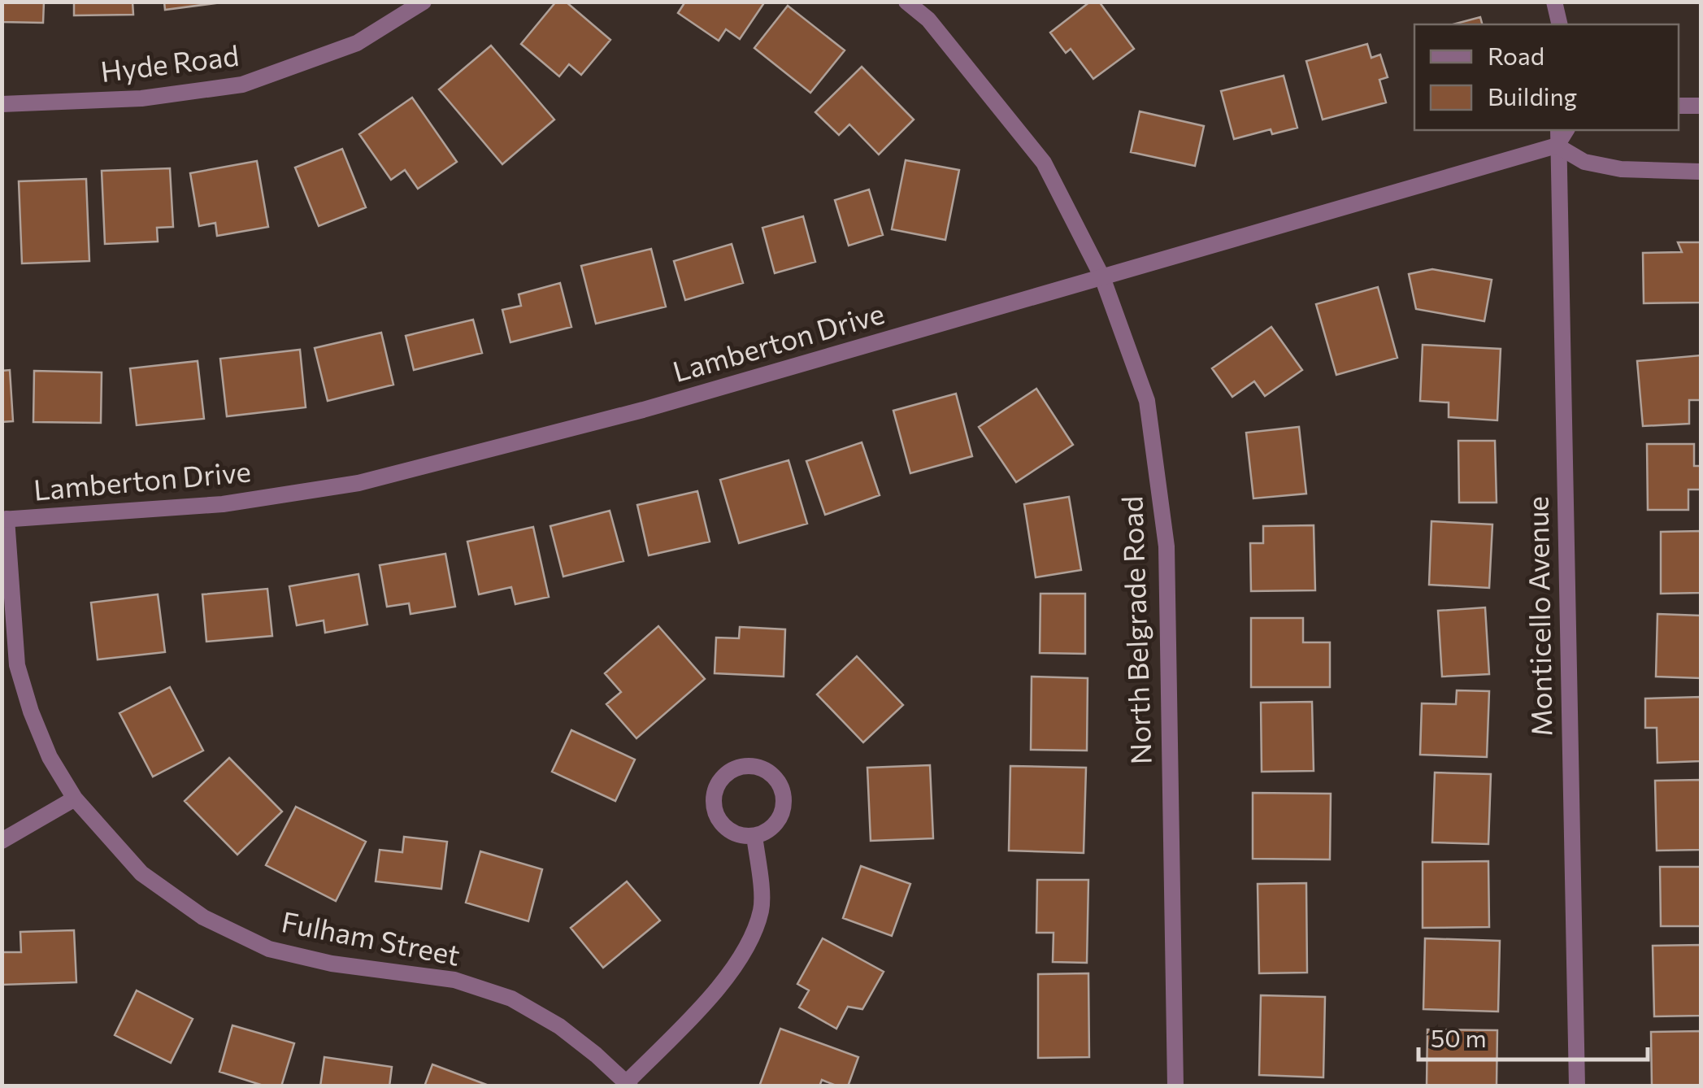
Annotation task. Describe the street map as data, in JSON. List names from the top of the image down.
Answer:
{
  "streets": {
    "street": [
      "Hyde Road",
      "Lamberton Drive",
      "Monticello Avenue",
      "North Belgrade Road",
      "Fulham Street"
    ]
  },
  "crossings": [
    ["Lamberton Drive", "Monticello Avenue"],
    ["Lamberton Drive", "North Belgrade Road"],
    ["Lamberton Drive", "Fulham Street"]
  ],
  "legend": ["Road", "Building"],
  "scale_bar": "50 m"
}
